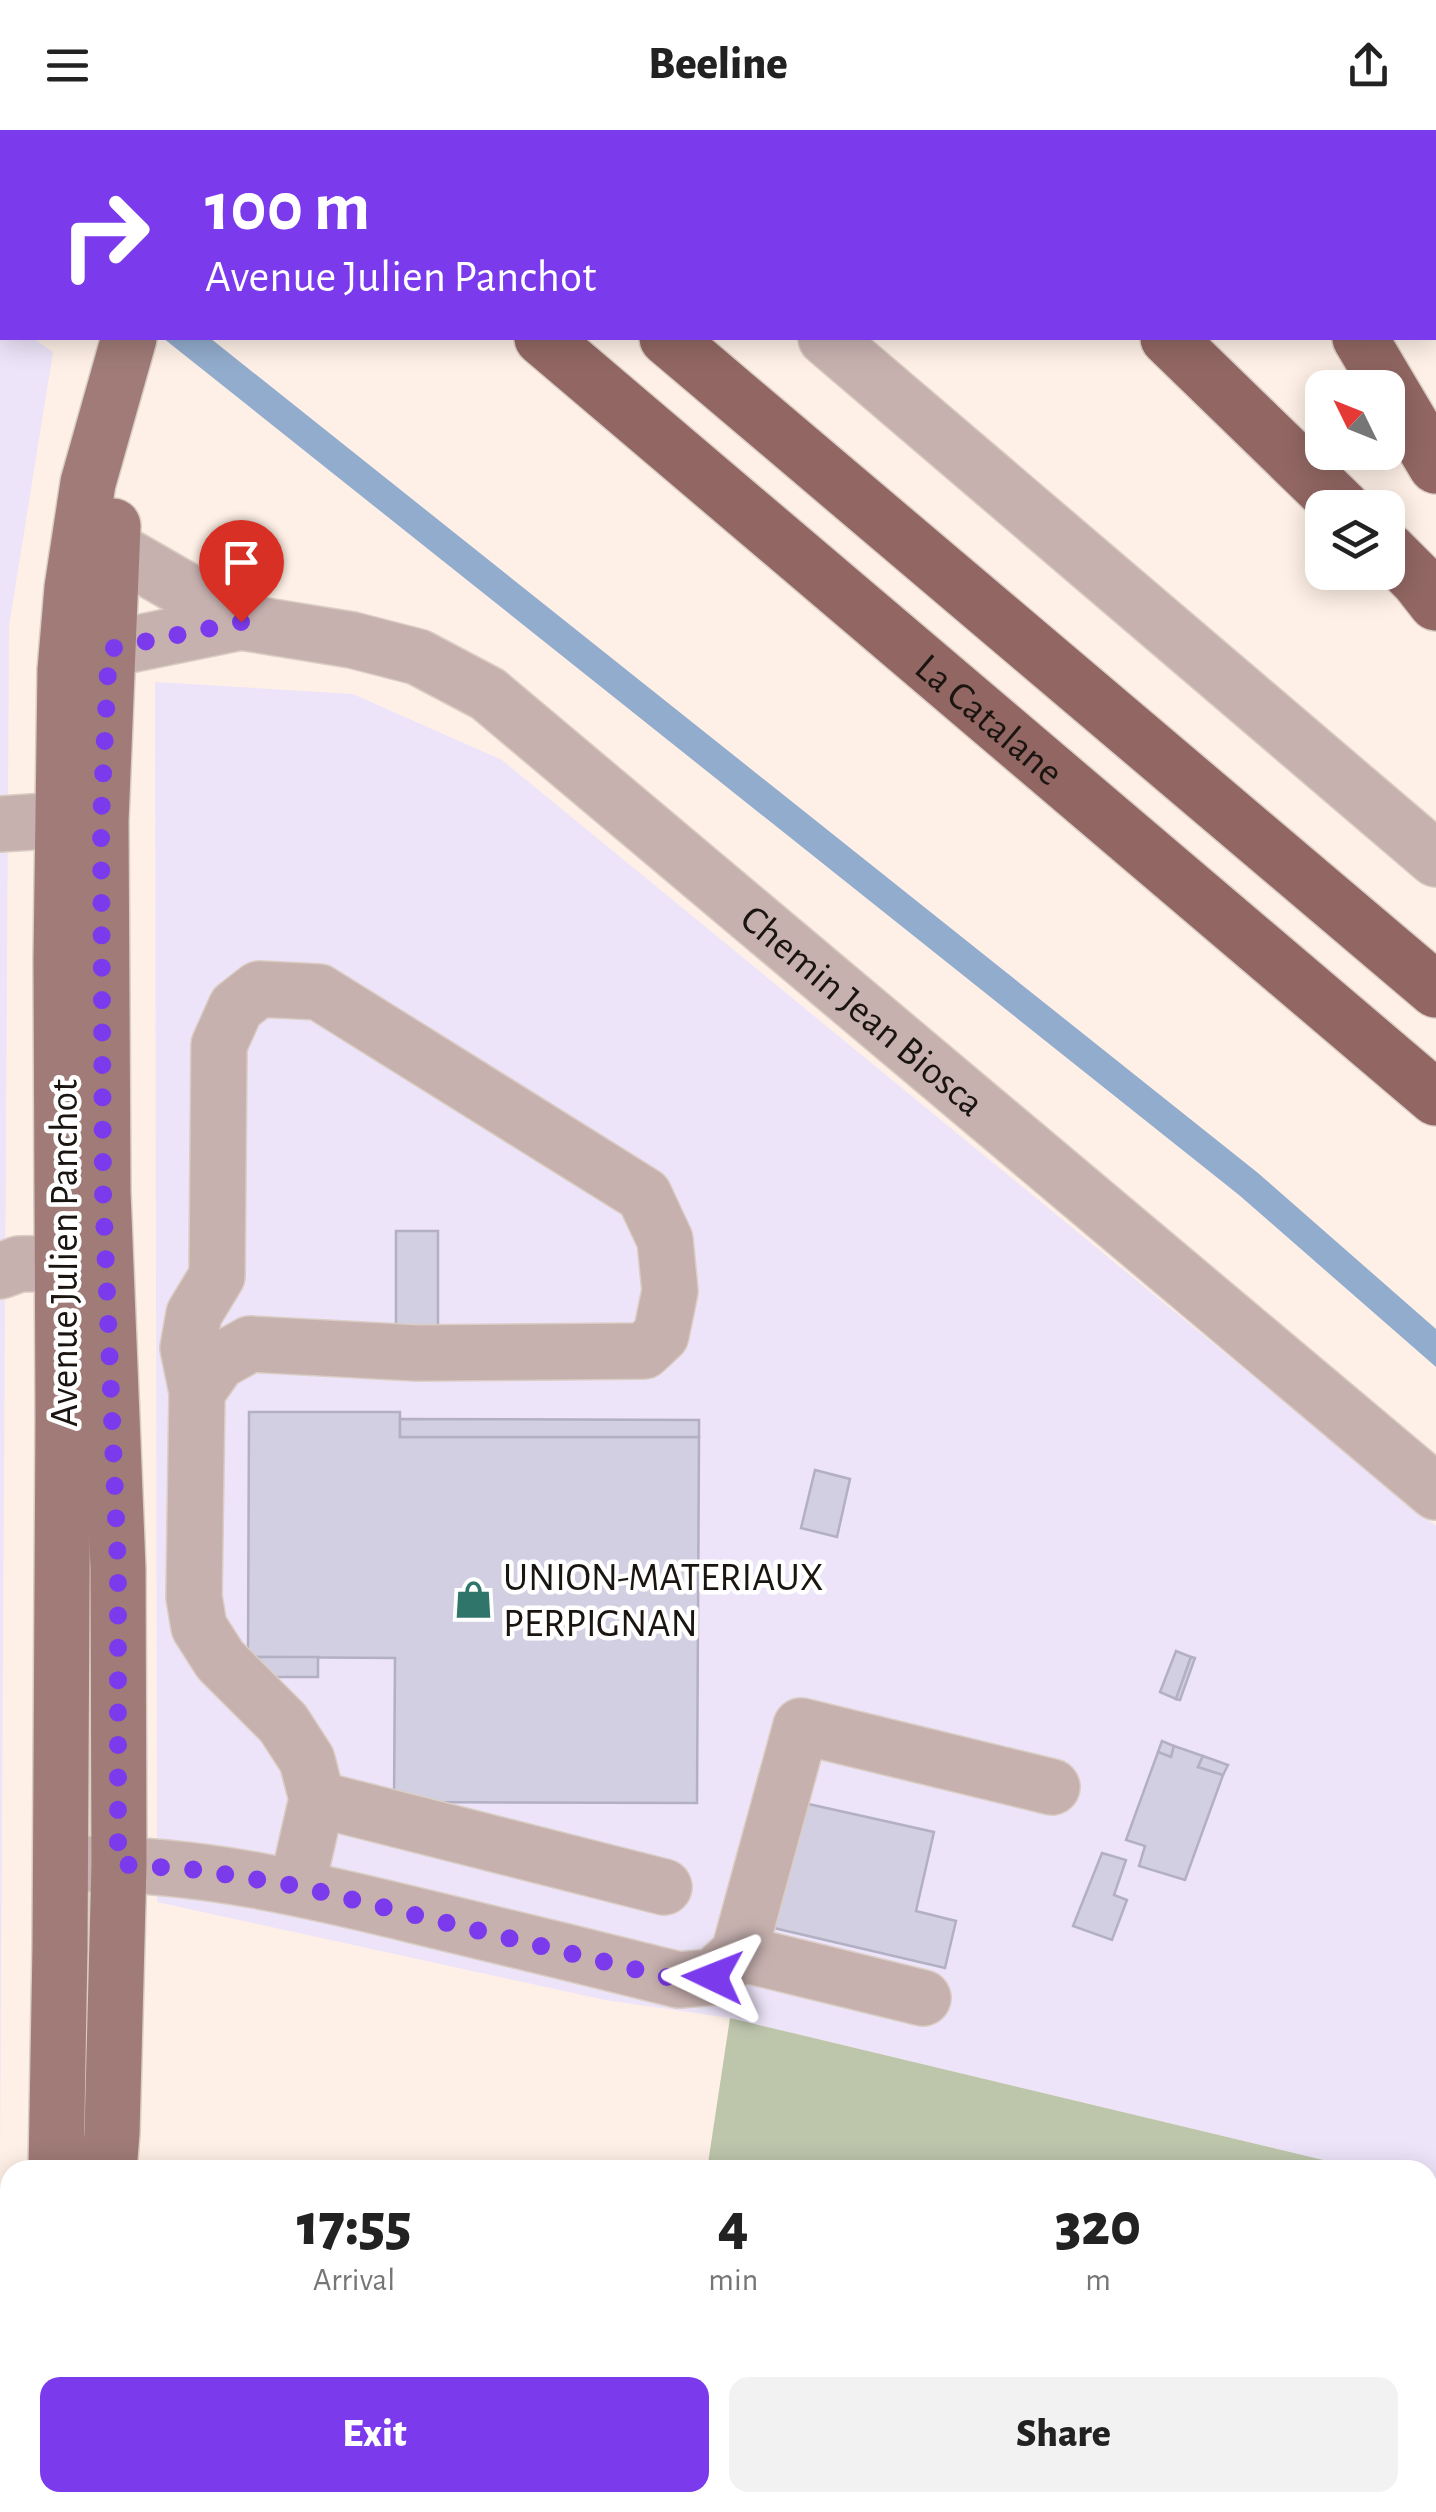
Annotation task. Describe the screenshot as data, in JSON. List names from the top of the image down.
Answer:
{
  "streets": {
    "highway": ["La Catalane"],
    "main road": ["Avenue Julien Panchot"],
    "street": ["Chemin Jean Biosca"]
  },
  "crossings": [
    ["Chemin Jean Biosca", "Avenue Julien Panchot"]
  ],
  "places": {
    "shop": ["UNION-MATERIAUX PERPIGNAN"]
  },
  "north": "top left",
  "page": {
    "header": "Beeline",
    "turn": ["100 m", "Avenue Julien Panchot"],
    "eta": [
      "17:55",
      "Arrival",
      "4",
      "min",
      "320",
      "m"
    ],
    "buttons": ["Exit", "Share"]
  }
}
